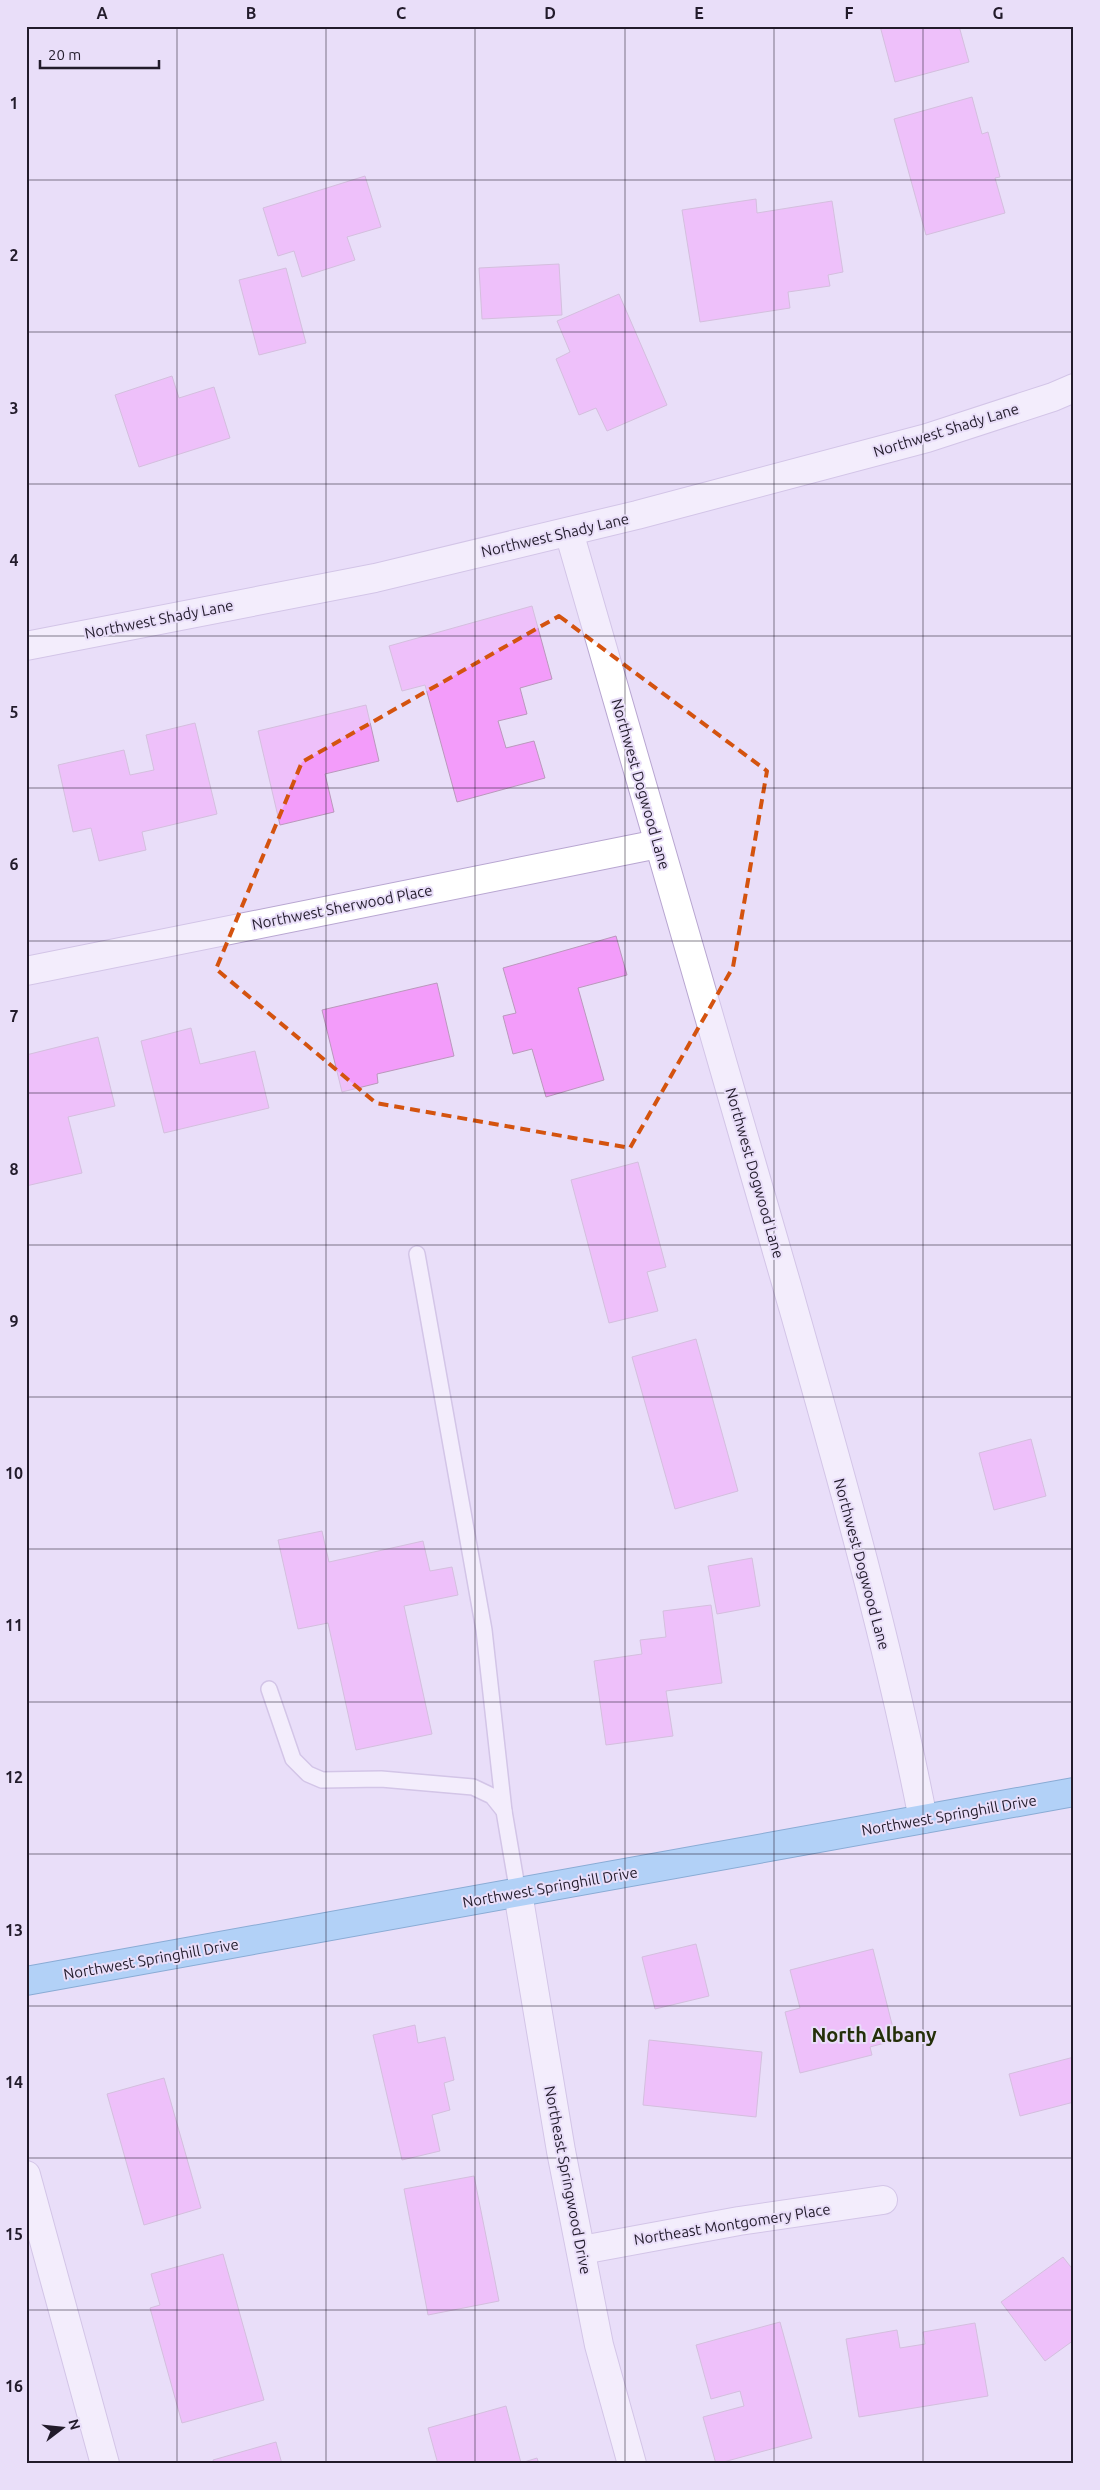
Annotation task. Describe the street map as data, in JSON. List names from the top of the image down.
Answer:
{
  "streets": {
    "main road": ["Northwest Springhill Drive"],
    "street": [
      "Northwest Shady Lane",
      "Northwest Dogwood Lane",
      "Northwest Sherwood Place",
      "Northeast Springwood Drive",
      "Northeast Montgomery Place"
    ]
  },
  "crossings": [
    ["Northwest Shady Lane", "Northwest Dogwood Lane"],
    ["Northwest Dogwood Lane", "Northwest Sherwood Place"],
    ["Northwest Dogwood Lane", "Northwest Springhill Drive"],
    ["Northwest Springhill Drive", "Northeast Springwood Drive"],
    ["Northeast Springwood Drive", "Northeast Montgomery Place"]
  ],
  "districts": ["North Albany"],
  "scale_bar": "20 m",
  "north": "right",
  "grid": {
    "columns": [
      "A",
      "B",
      "C",
      "D",
      "E",
      "F",
      "G"
    ],
    "rows": [
      "1",
      "2",
      "3",
      "4",
      "5",
      "6",
      "7",
      "8",
      "9",
      "10",
      "11",
      "12",
      "13",
      "14",
      "15",
      "16"
    ]
  }
}
